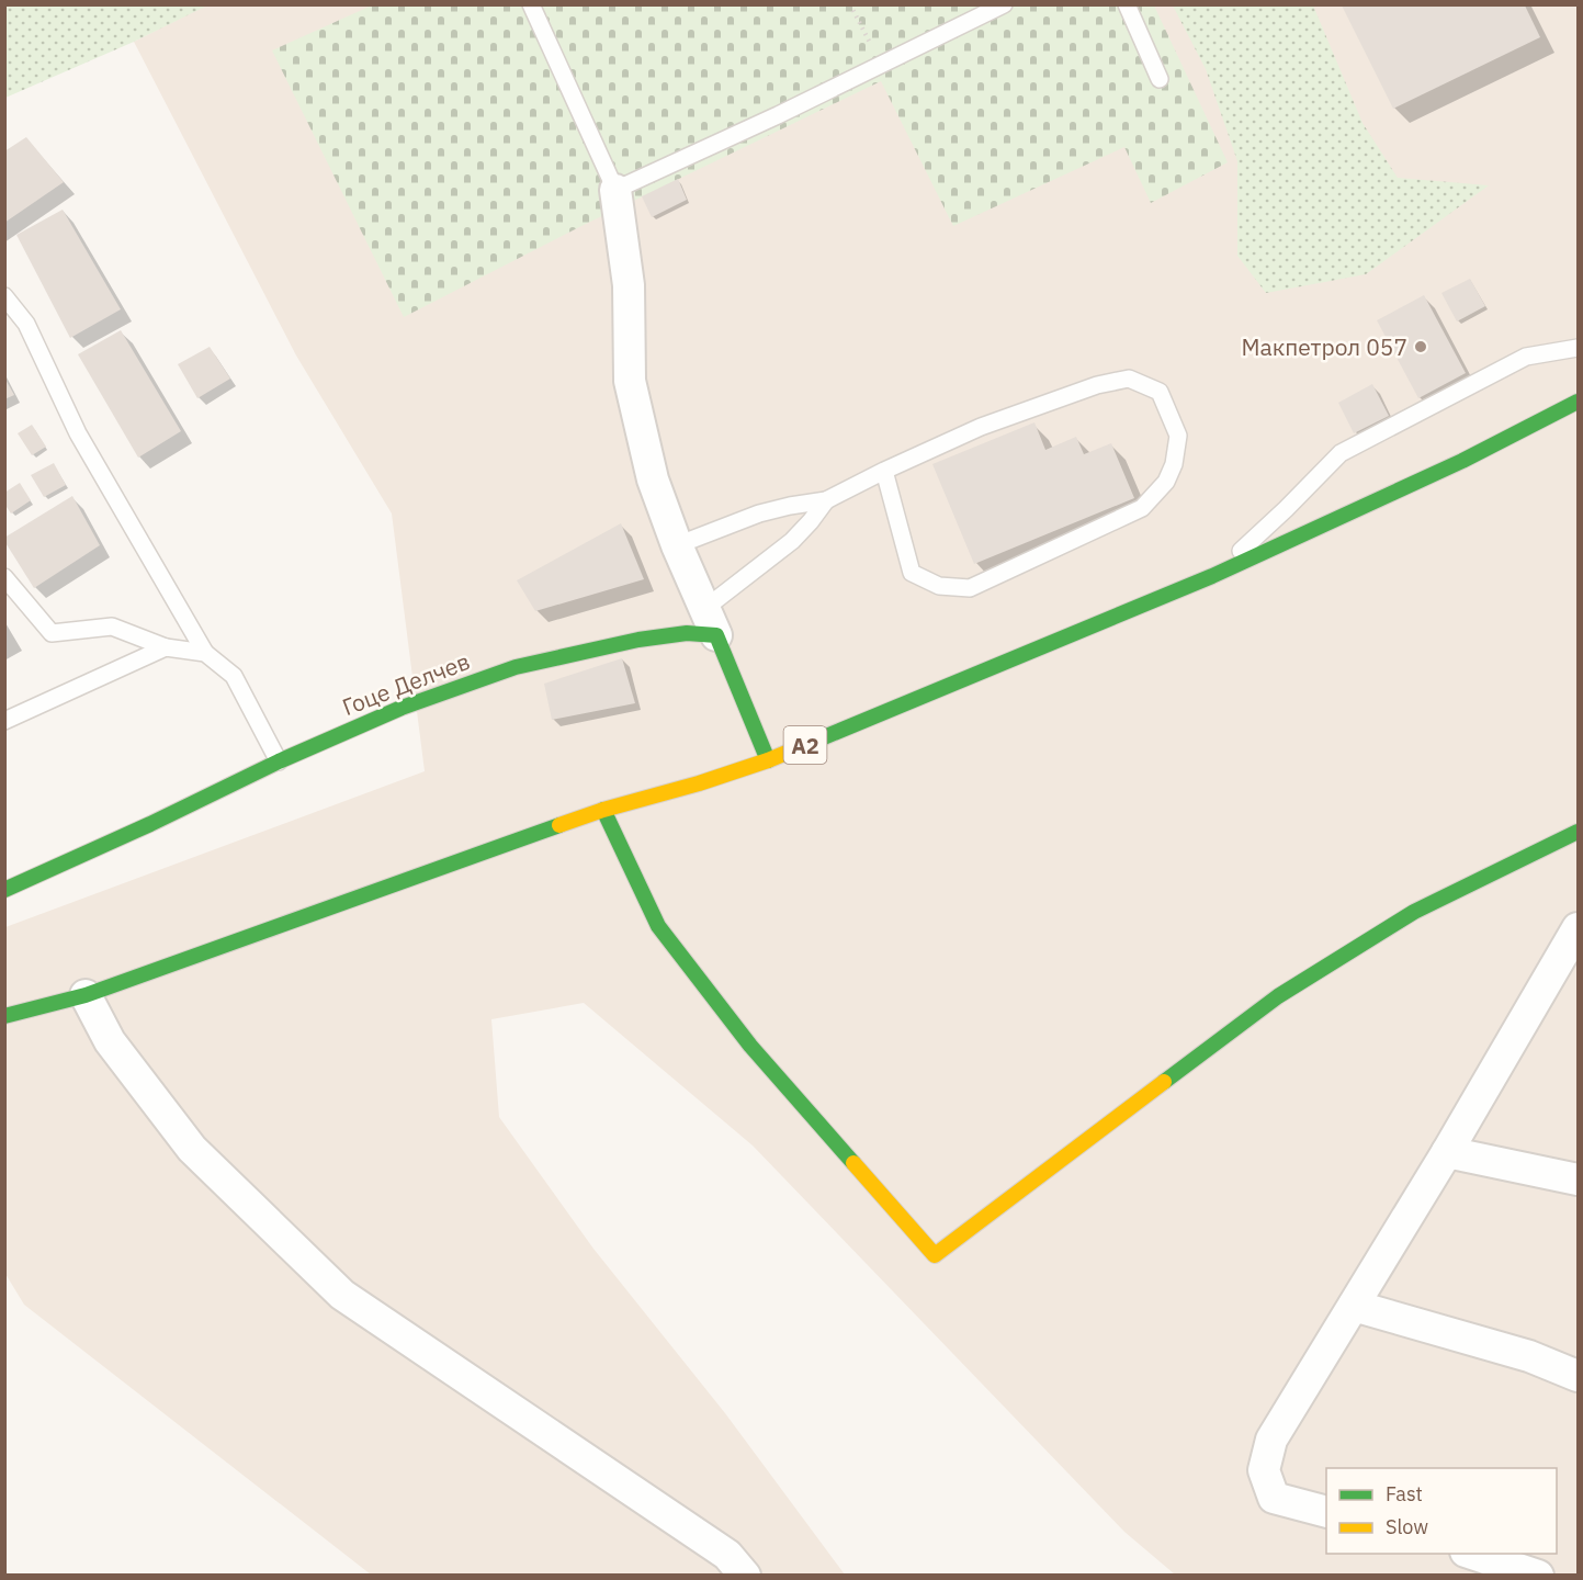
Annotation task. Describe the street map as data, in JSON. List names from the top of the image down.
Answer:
{
  "streets": {
    "street": ["Гоце Делчев", "A2"]
  },
  "places": ["Макпетрол 057"],
  "legend": ["Fast", "Slow"]
}
